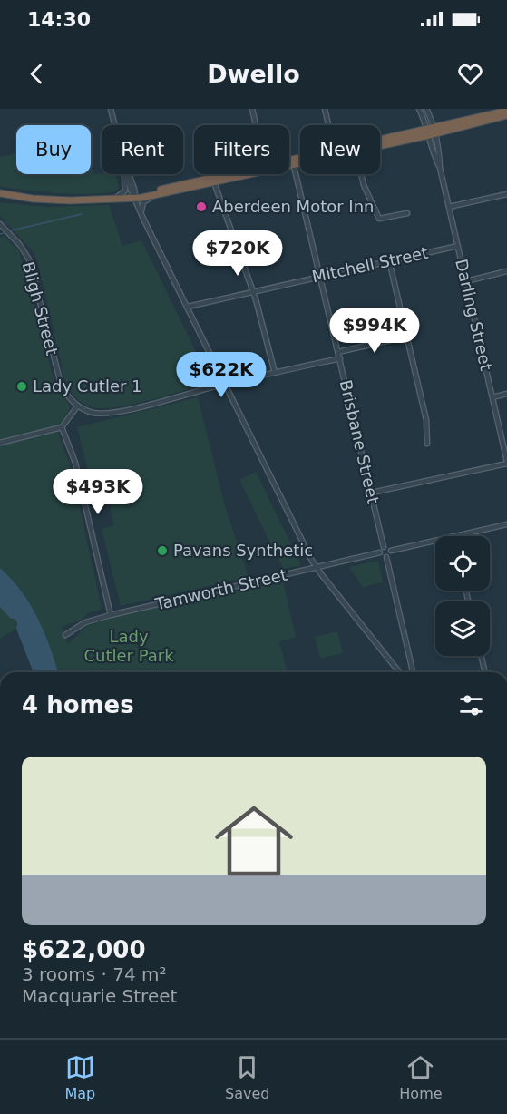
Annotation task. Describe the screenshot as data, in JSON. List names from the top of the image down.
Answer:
{
  "streets": {
    "street": [
      "Mitchell Street",
      "Bligh Street",
      "Darling Street",
      "Brisbane Street",
      "Tamworth Street"
    ]
  },
  "crossings": [
    ["Mitchell Street", "Darling Street"],
    ["Mitchell Street", "Brisbane Street"],
    ["Brisbane Street", "Tamworth Street"]
  ],
  "parks": ["Lady Cutler Park"],
  "places": ["Aberdeen Motor Inn", "Lady Cutler 1", "Pavans Synthetic"],
  "page": {
    "status": "14:30",
    "header": "Dwello",
    "chip": [
      "Buy",
      "Rent",
      "Filters",
      "New"
    ],
    "price": [
      "$720K",
      "$994K",
      "$622K",
      "$493K"
    ],
    "heading": "4 homes",
    "list": [
      {
        "name": "$622,000",
        "note": "3 rooms · 74 m² · Macquarie Street"
      }
    ],
    "tabs": ["Map", "Saved", "Home"]
  }
}
